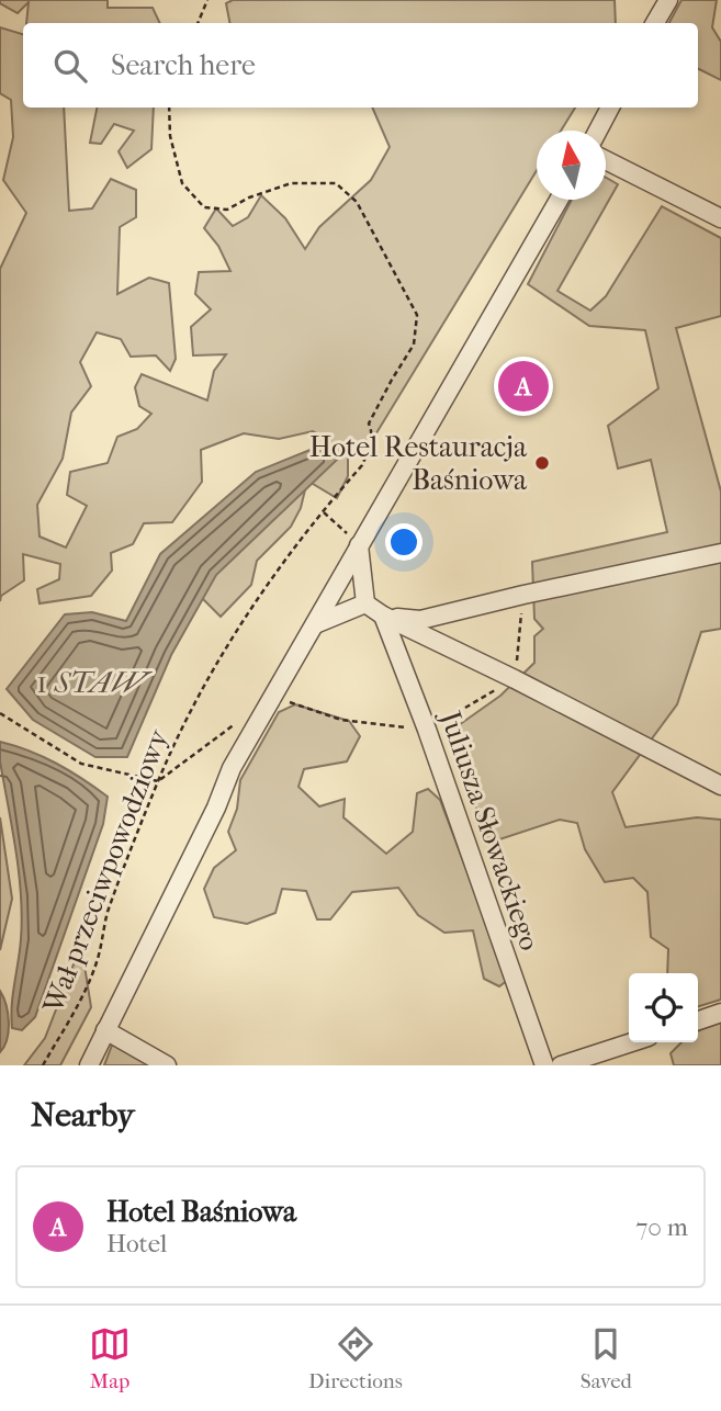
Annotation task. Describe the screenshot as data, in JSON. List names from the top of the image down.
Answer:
{
  "streets": {
    "street": ["Juliusza Słowackiego"],
    "path": ["Wał przeciwpowodziowy"]
  },
  "water": ["1 STAW"],
  "places": ["Hotel Restauracja Baśniowa"],
  "north": "top",
  "page": {
    "search": "Search here",
    "pins": "A",
    "heading": "Nearby",
    "list": [
      {
        "mark": "A",
        "name": "Hotel Baśniowa",
        "note": "Hotel",
        "value": "70 m"
      }
    ],
    "nav": ["Map", "Directions", "Saved"]
  }
}
